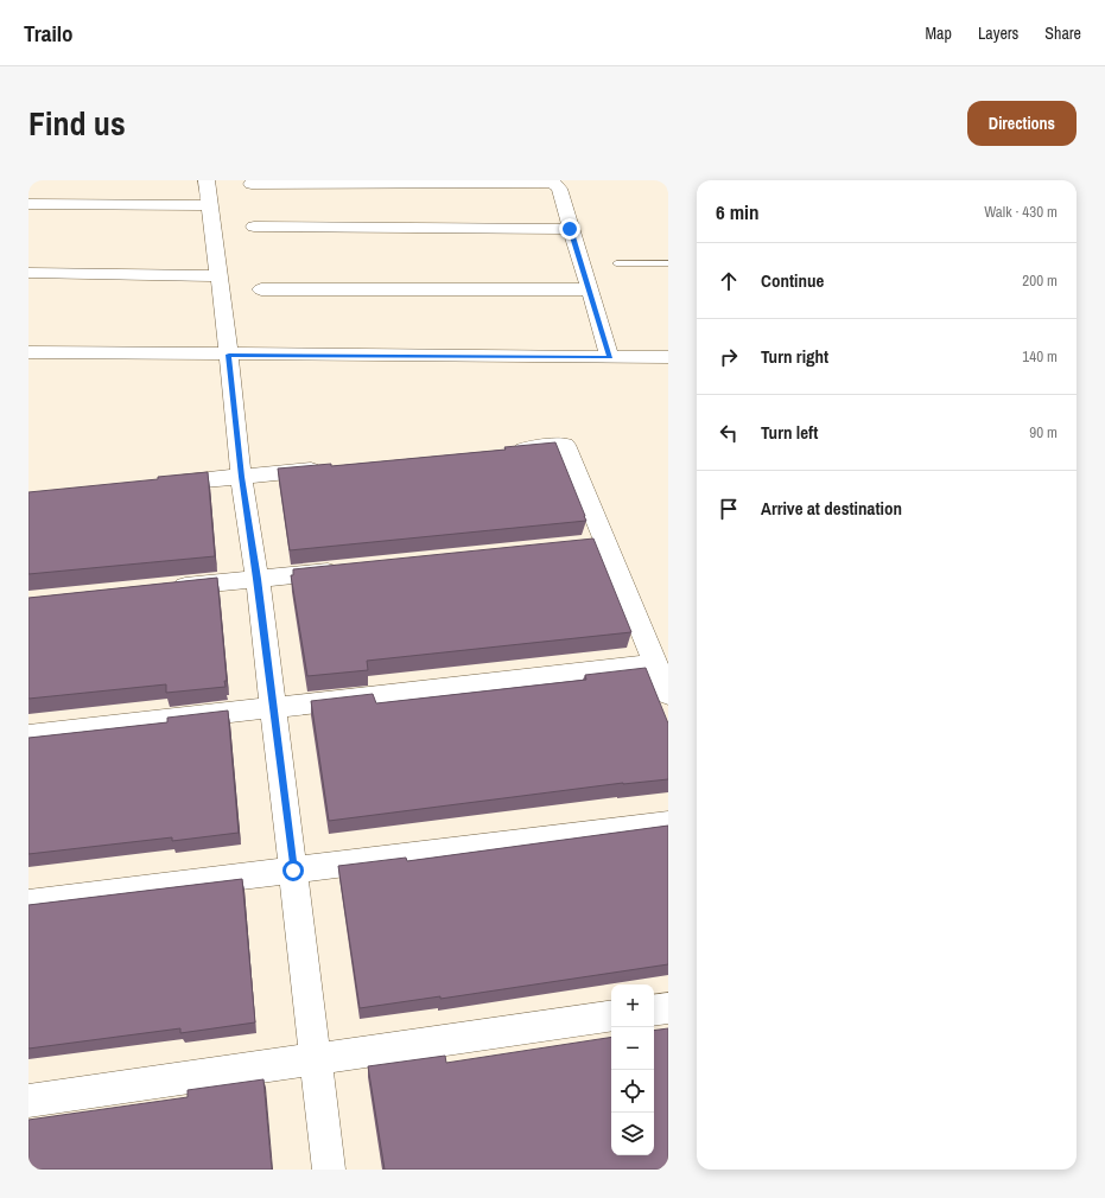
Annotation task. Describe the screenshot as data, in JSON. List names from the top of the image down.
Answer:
{
  "page": {
    "header": "Trailo",
    "nav": ["Map", "Layers", "Share"],
    "title": "Find us",
    "buttons": "Directions",
    "heading": ["6 min", "Walk · 430 m"],
    "list": [
      ["Continue", "200 m"],
      ["Turn right", "140 m"],
      ["Turn left", "90 m"],
      "Arrive at destination"
    ],
    "map_buttons": ["+", "−"]
  }
}
